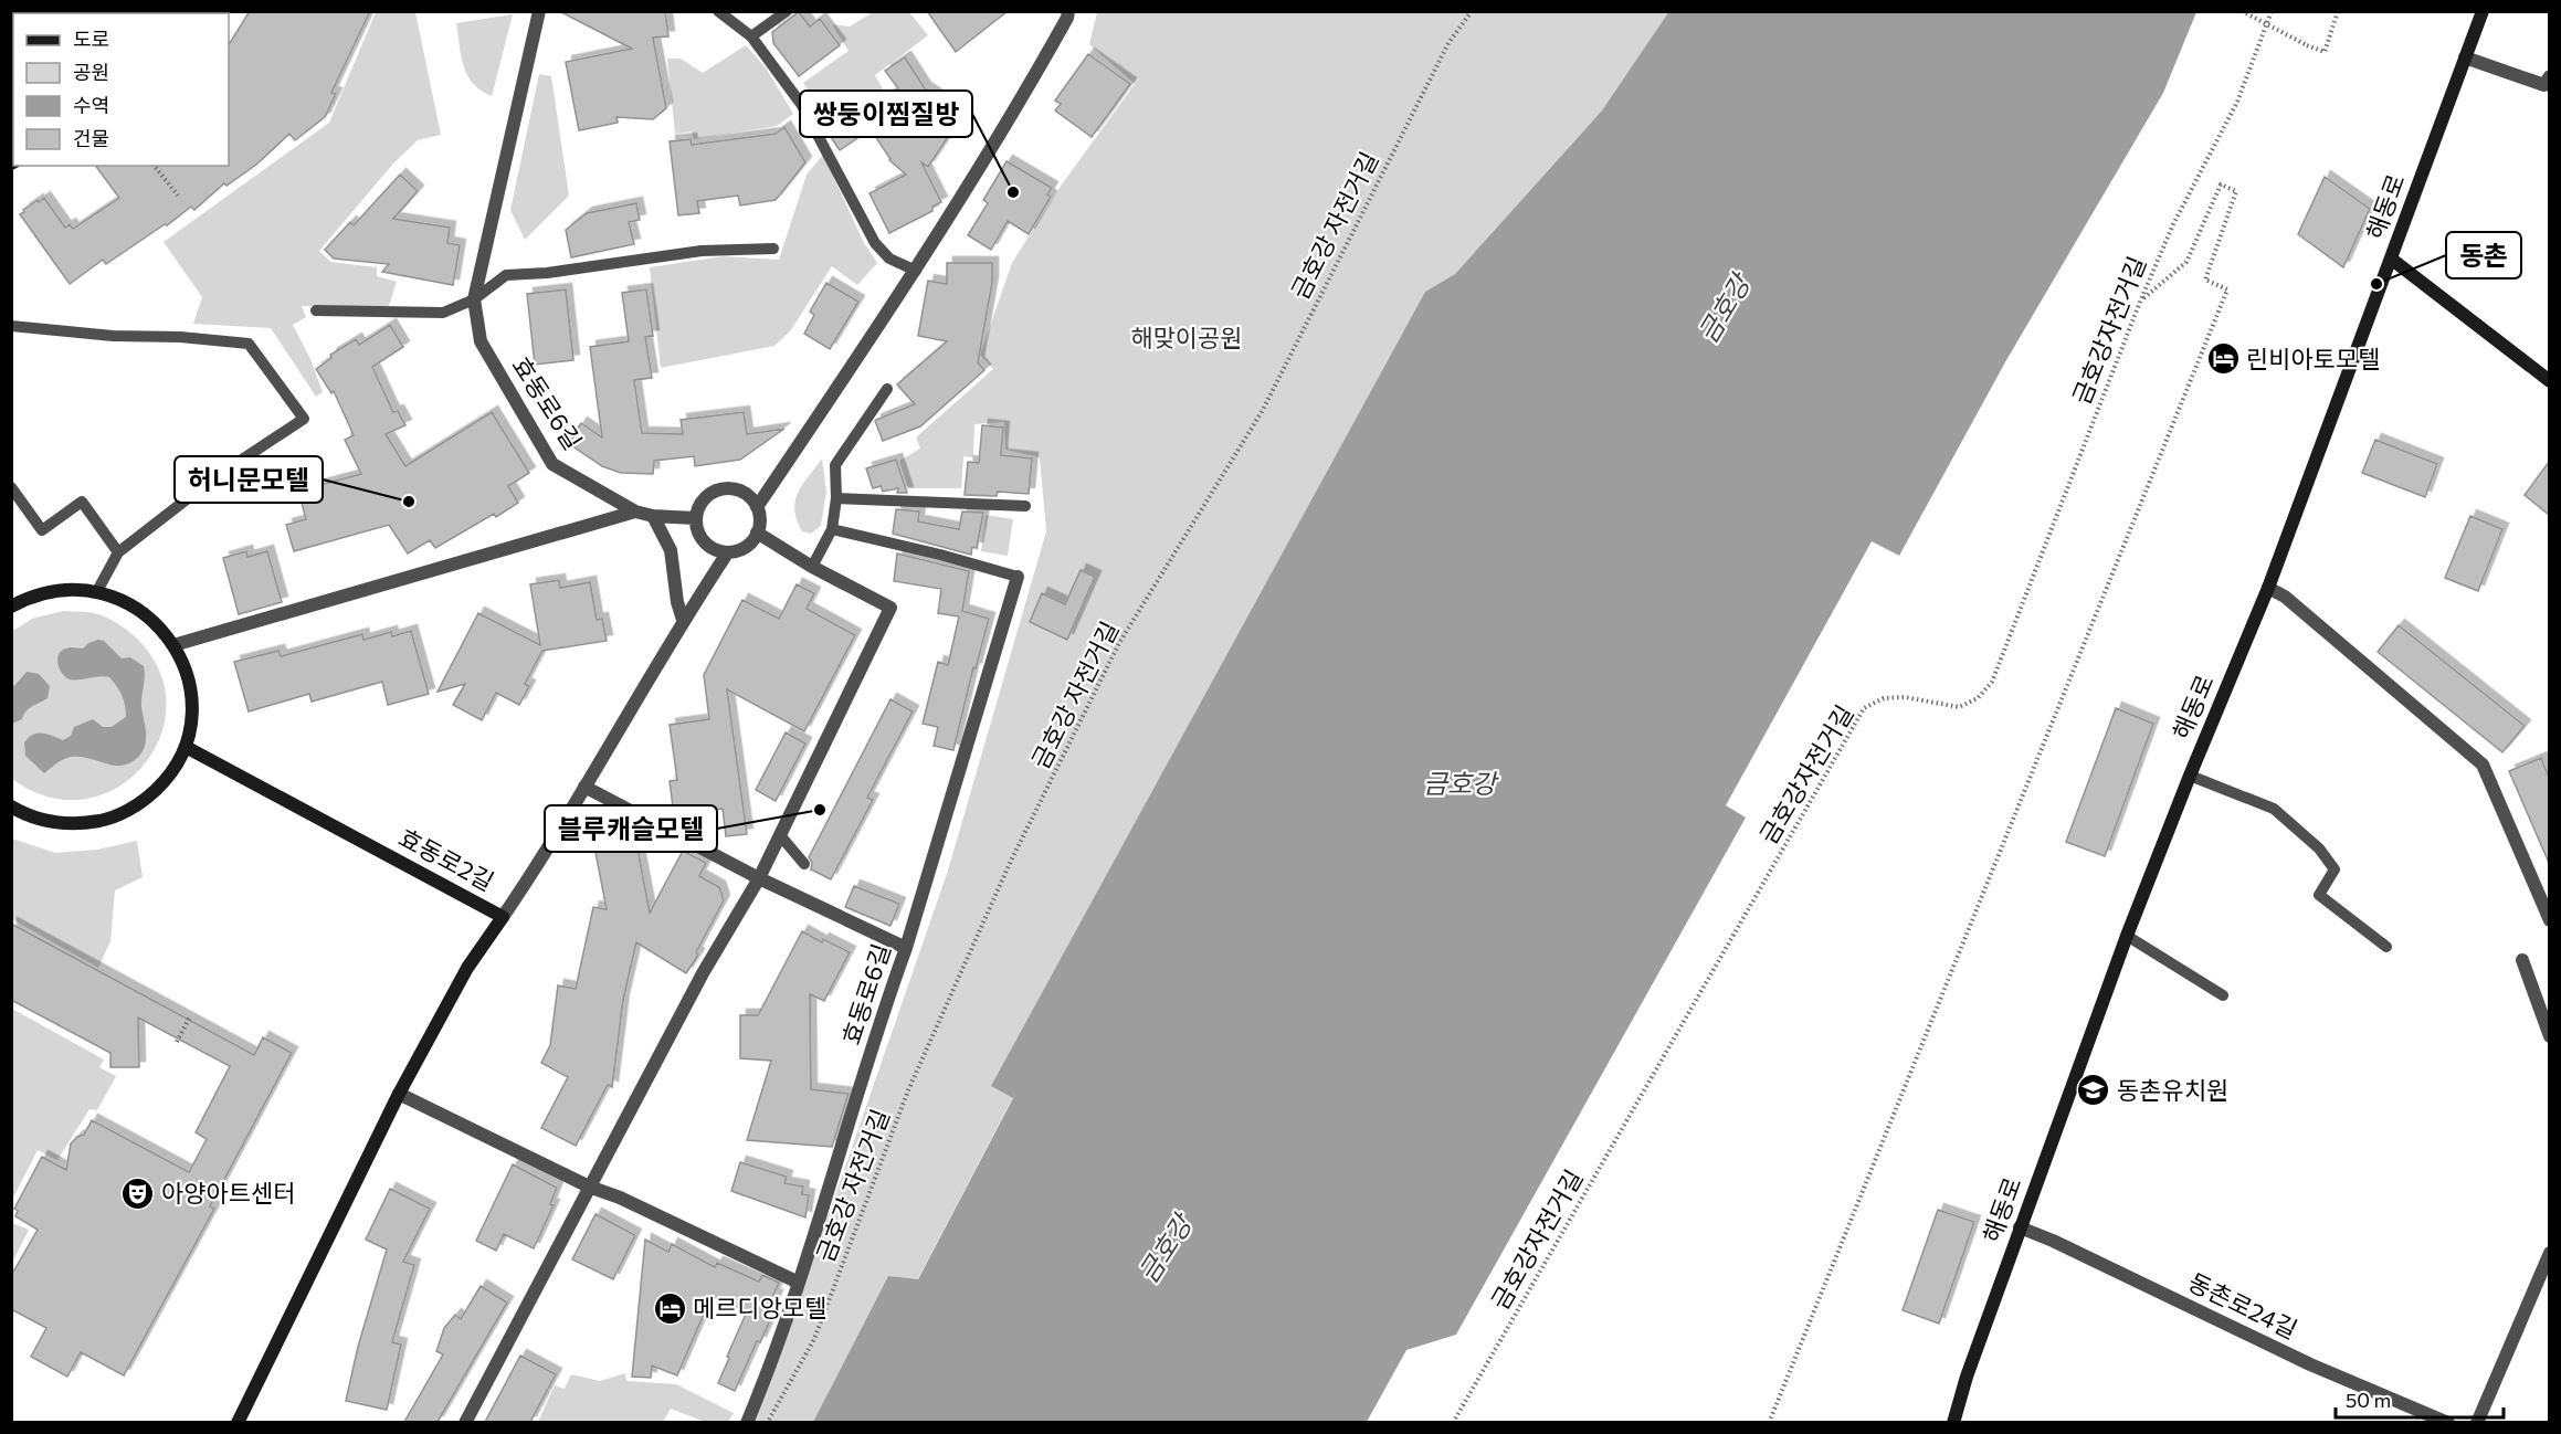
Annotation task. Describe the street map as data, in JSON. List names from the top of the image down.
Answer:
{
  "streets": {
    "street": [
      "해동로",
      "효동로6길",
      "효동로2길",
      "동촌로24길"
    ],
    "path": ["금호강 자전거길", "금호강자전거길"]
  },
  "crossings": [
    ["해동로", "동촌로24길"]
  ],
  "water": ["금호강"],
  "parks": ["해맞이공원"],
  "places": {
    "other": [
      "쌍둥이찜질방",
      "동촌",
      "허니문모텔",
      "블루캐슬모텔"
    ],
    "hotel": ["린비아토모텔", "메르디앙모텔"],
    "school or university": ["동촌유치원"],
    "theatre": ["아양아트센터"]
  },
  "legend": [
    "도로",
    "공원",
    "수역",
    "건물"
  ],
  "scale_bar": "50 m"
}
